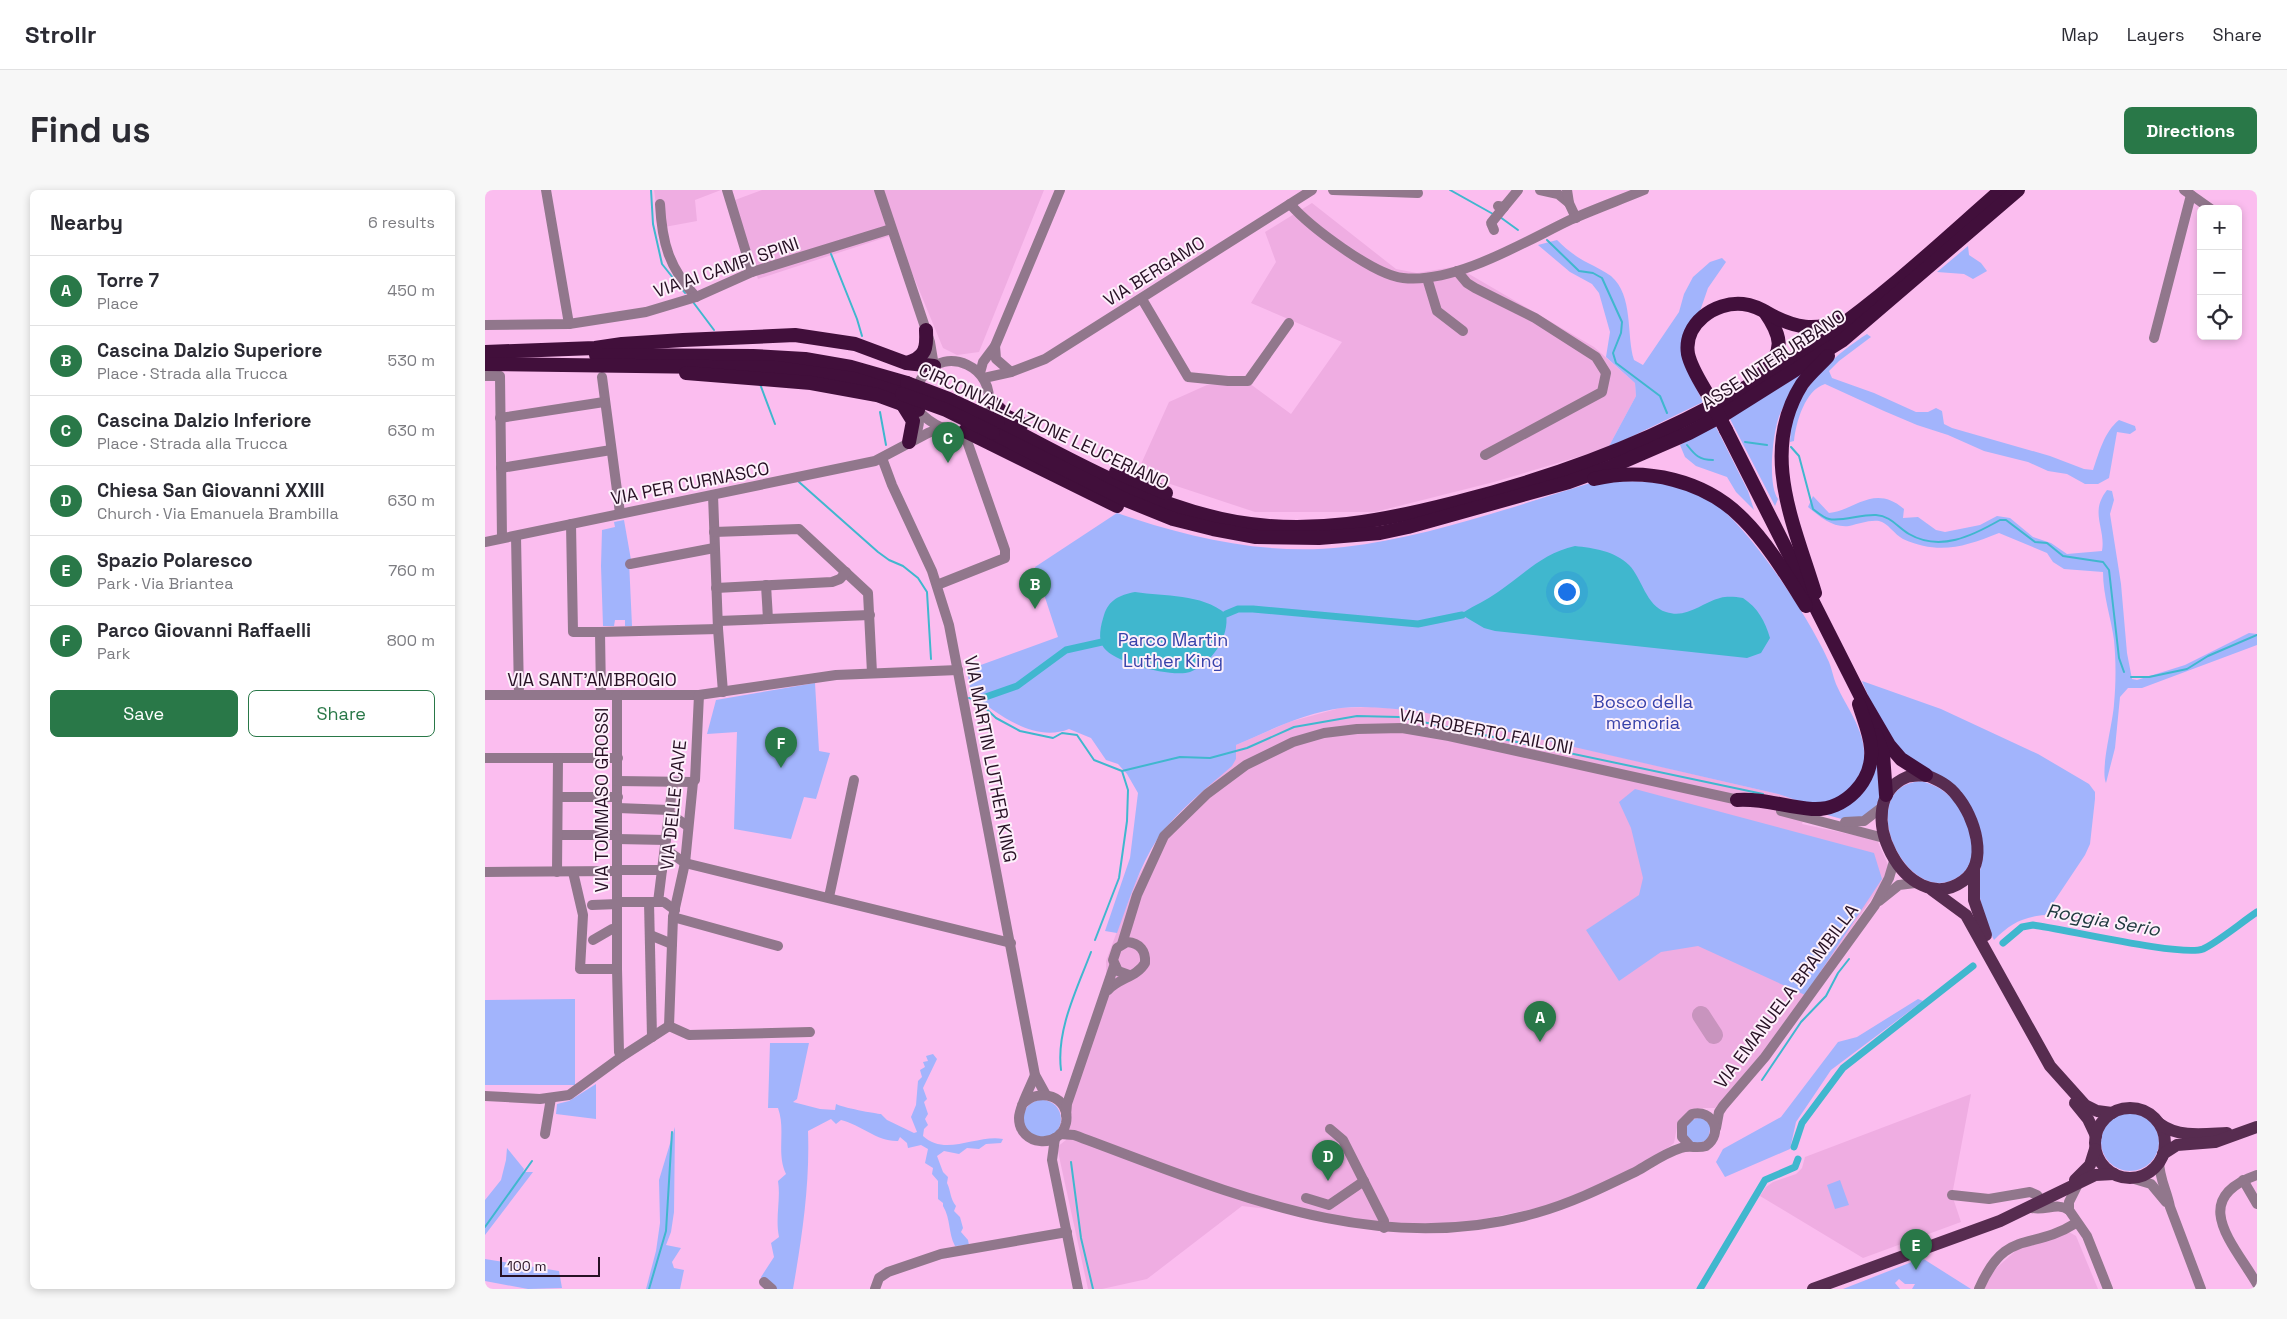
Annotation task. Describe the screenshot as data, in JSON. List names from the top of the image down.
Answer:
{
  "streets": {
    "highway": ["ASSE INTERURBANO", "CIRCONVALLAZIONE LEUCERIANO"],
    "street": [
      "VIA AI CAMPI SPINI",
      "VIA BERGAMO",
      "VIA PER CURNASCO",
      "VIA SANT'AMBROGIO",
      "VIA ROBERTO FAILONI",
      "VIA MARTIN LUTHER KING",
      "VIA TOMMASO GROSSI",
      "VIA DELLE CAVE",
      "VIA EMANUELA BRAMBILLA"
    ]
  },
  "crossings": [
    ["VIA BERGAMO", "VIA PER CURNASCO"],
    ["ASSE INTERURBANO", "CIRCONVALLAZIONE LEUCERIANO"],
    ["VIA PER CURNASCO", "VIA MARTIN LUTHER KING"],
    ["VIA SANT'AMBROGIO", "VIA MARTIN LUTHER KING"],
    ["VIA SANT'AMBROGIO", "VIA TOMMASO GROSSI"],
    ["VIA SANT'AMBROGIO", "VIA DELLE CAVE"],
    ["VIA ROBERTO FAILONI", "VIA MARTIN LUTHER KING"],
    ["VIA ROBERTO FAILONI", "VIA EMANUELA BRAMBILLA"],
    ["VIA MARTIN LUTHER KING", "VIA EMANUELA BRAMBILLA"]
  ],
  "water": ["Roggia Serio"],
  "parks": ["Parco Martin Luther King", "Bosco della memoria"],
  "scale_bar": "100 m",
  "page": {
    "header": "Strollr",
    "nav": ["Map", "Layers", "Share"],
    "buttons": [
      "Directions",
      ["Save", "Share"]
    ],
    "title": "Find us",
    "heading": ["Nearby", "6 results"],
    "map_buttons": ["+", "−"],
    "list": [
      {
        "mark": "A",
        "name": "Torre 7",
        "note": "Place",
        "value": "450 m"
      },
      {
        "mark": "B",
        "name": "Cascina Dalzio Superiore",
        "note": "Place · Strada alla Trucca",
        "value": "530 m"
      },
      {
        "mark": "C",
        "name": "Cascina Dalzio Inferiore",
        "note": "Place · Strada alla Trucca",
        "value": "630 m"
      },
      {
        "mark": "D",
        "name": "Chiesa San Giovanni XXIII",
        "note": "Church · Via Emanuela Brambilla",
        "value": "630 m"
      },
      {
        "mark": "E",
        "name": "Spazio Polaresco",
        "note": "Park · Via Briantea",
        "value": "760 m"
      },
      {
        "mark": "F",
        "name": "Parco Giovanni Raffaelli",
        "note": "Park",
        "value": "800 m"
      }
    ],
    "pins": [
      "C",
      "B",
      "F",
      "A",
      "D",
      "E"
    ],
    "scale": "100 m"
  }
}
